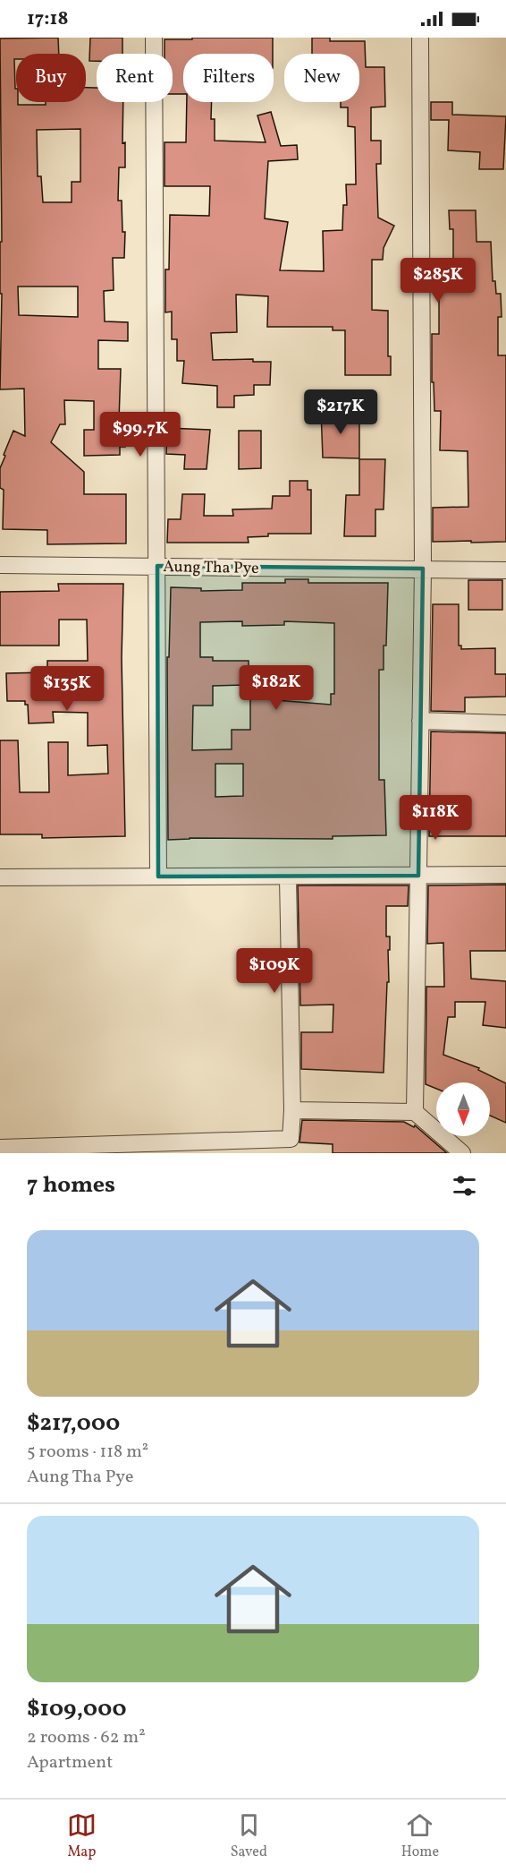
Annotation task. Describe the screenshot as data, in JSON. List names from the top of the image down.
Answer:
{
  "streets": {
    "street": ["Aung Tha Pye"]
  },
  "north": "bottom",
  "page": {
    "status": "17:18",
    "chip": [
      "Buy",
      "Rent",
      "Filters",
      "New"
    ],
    "price": [
      "$285K",
      "$217K",
      "$99.7K",
      "$182K",
      "$135K",
      "$118K",
      "$109K"
    ],
    "heading": "7 homes",
    "list": [
      {
        "name": "$217,000",
        "note": "5 rooms · 118 m² · Aung Tha Pye"
      },
      {
        "name": "$109,000",
        "note": "2 rooms · 62 m² · Apartment"
      }
    ],
    "tabs": ["Map", "Saved", "Home"]
  }
}
